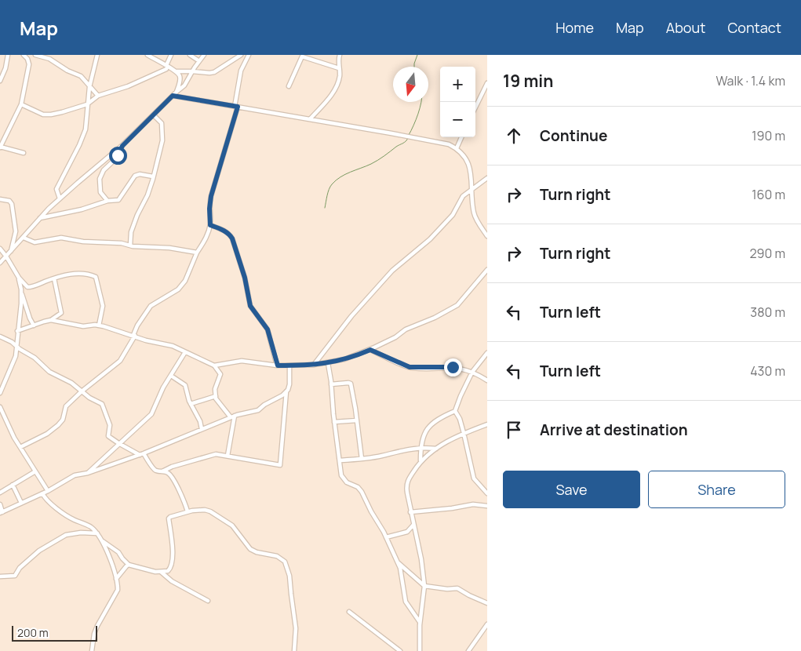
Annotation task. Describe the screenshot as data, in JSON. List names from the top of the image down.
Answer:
{
  "scale_bar": "200 m",
  "north": "bottom",
  "page": {
    "header": "Map",
    "nav": [
      "Home",
      "Map",
      "About",
      "Contact"
    ],
    "heading": ["19 min", "Walk · 1.4 km"],
    "map_buttons": ["+", "−"],
    "list": [
      ["Continue", "190 m"],
      ["Turn right", "160 m"],
      ["Turn right", "290 m"],
      ["Turn left", "380 m"],
      ["Turn left", "430 m"],
      "Arrive at destination"
    ],
    "buttons": ["Save", "Share"],
    "scale": "200 m"
  }
}
